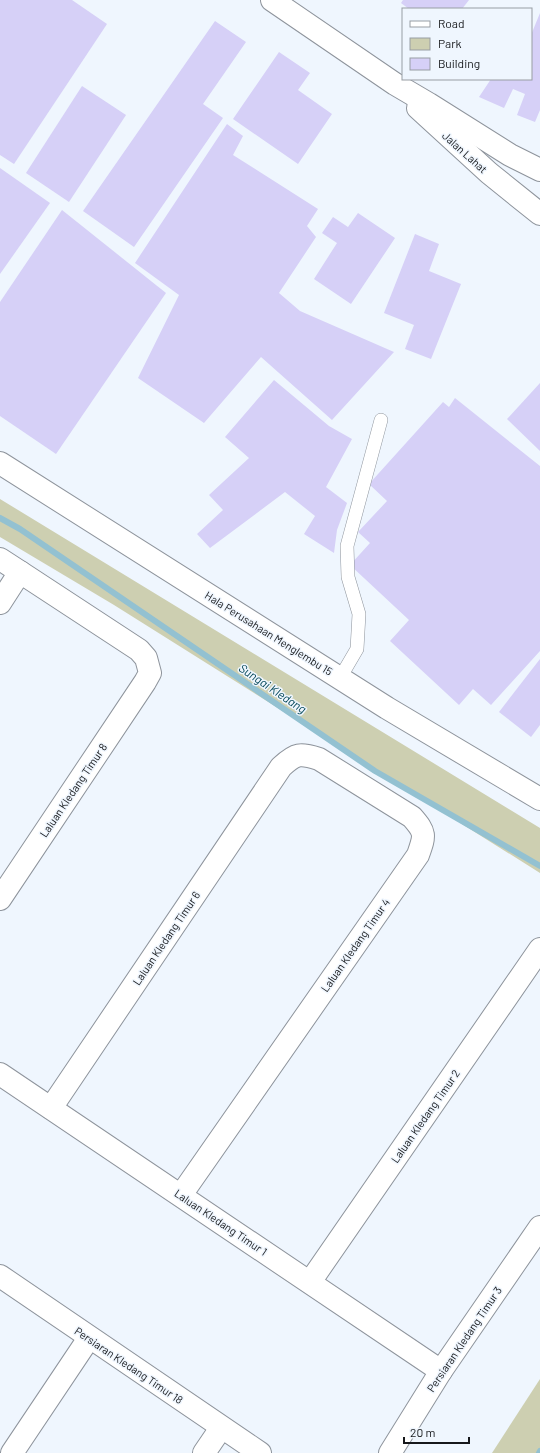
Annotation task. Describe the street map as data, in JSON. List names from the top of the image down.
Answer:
{
  "streets": {
    "street": [
      "Jalan Lahat",
      "Hala Perusahaan Menglembu 15",
      "Laluan Kledang Timur 8",
      "Laluan Kledang Timur 6",
      "Laluan Kledang Timur 4",
      "Laluan Kledang Timur 2",
      "Laluan Kledang Timur 1",
      "Persiaran Kledang Timur 3",
      "Persiaran Kledang Timur 18"
    ]
  },
  "crossings": [
    ["Laluan Kledang Timur 6", "Laluan Kledang Timur 4"],
    ["Laluan Kledang Timur 6", "Laluan Kledang Timur 1"],
    ["Laluan Kledang Timur 4", "Laluan Kledang Timur 1"],
    ["Laluan Kledang Timur 2", "Laluan Kledang Timur 1"],
    ["Laluan Kledang Timur 1", "Persiaran Kledang Timur 3"]
  ],
  "water": ["Sungai Kledang"],
  "legend": ["Road", "Park", "Building"],
  "scale_bar": "20 m"
}
